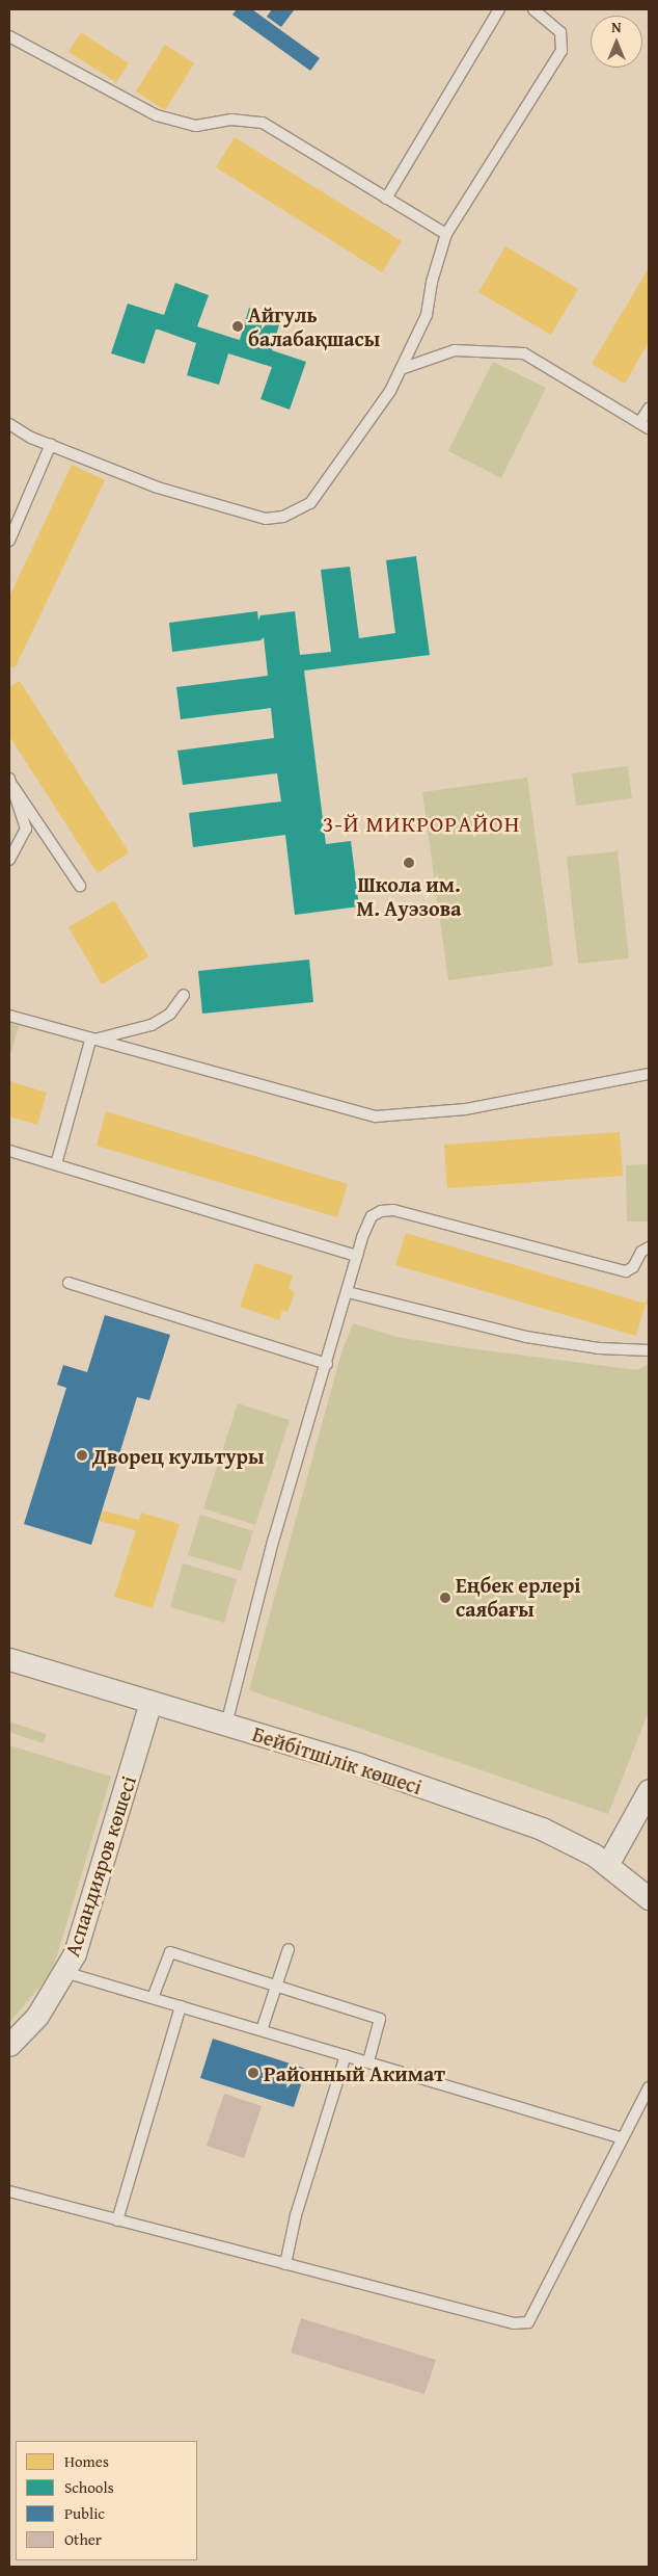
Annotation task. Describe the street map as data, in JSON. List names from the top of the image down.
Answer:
{
  "streets": {
    "street": ["Бейбітшілік көшесі", "Аспандияров көшесі"]
  },
  "crossings": [
    ["Бейбітшілік көшесі", "Аспандияров көшесі"]
  ],
  "districts": ["3-Й МИКРОРАЙОН"],
  "places": [
    "Айгуль балабақшасы",
    "Школа им. М. Ауэзова",
    "Дворец культуры",
    "Еңбек ерлері саябағы",
    "Районный Акимат"
  ],
  "legend": [
    "Homes",
    "Schools",
    "Public",
    "Other"
  ],
  "north": "top"
}
